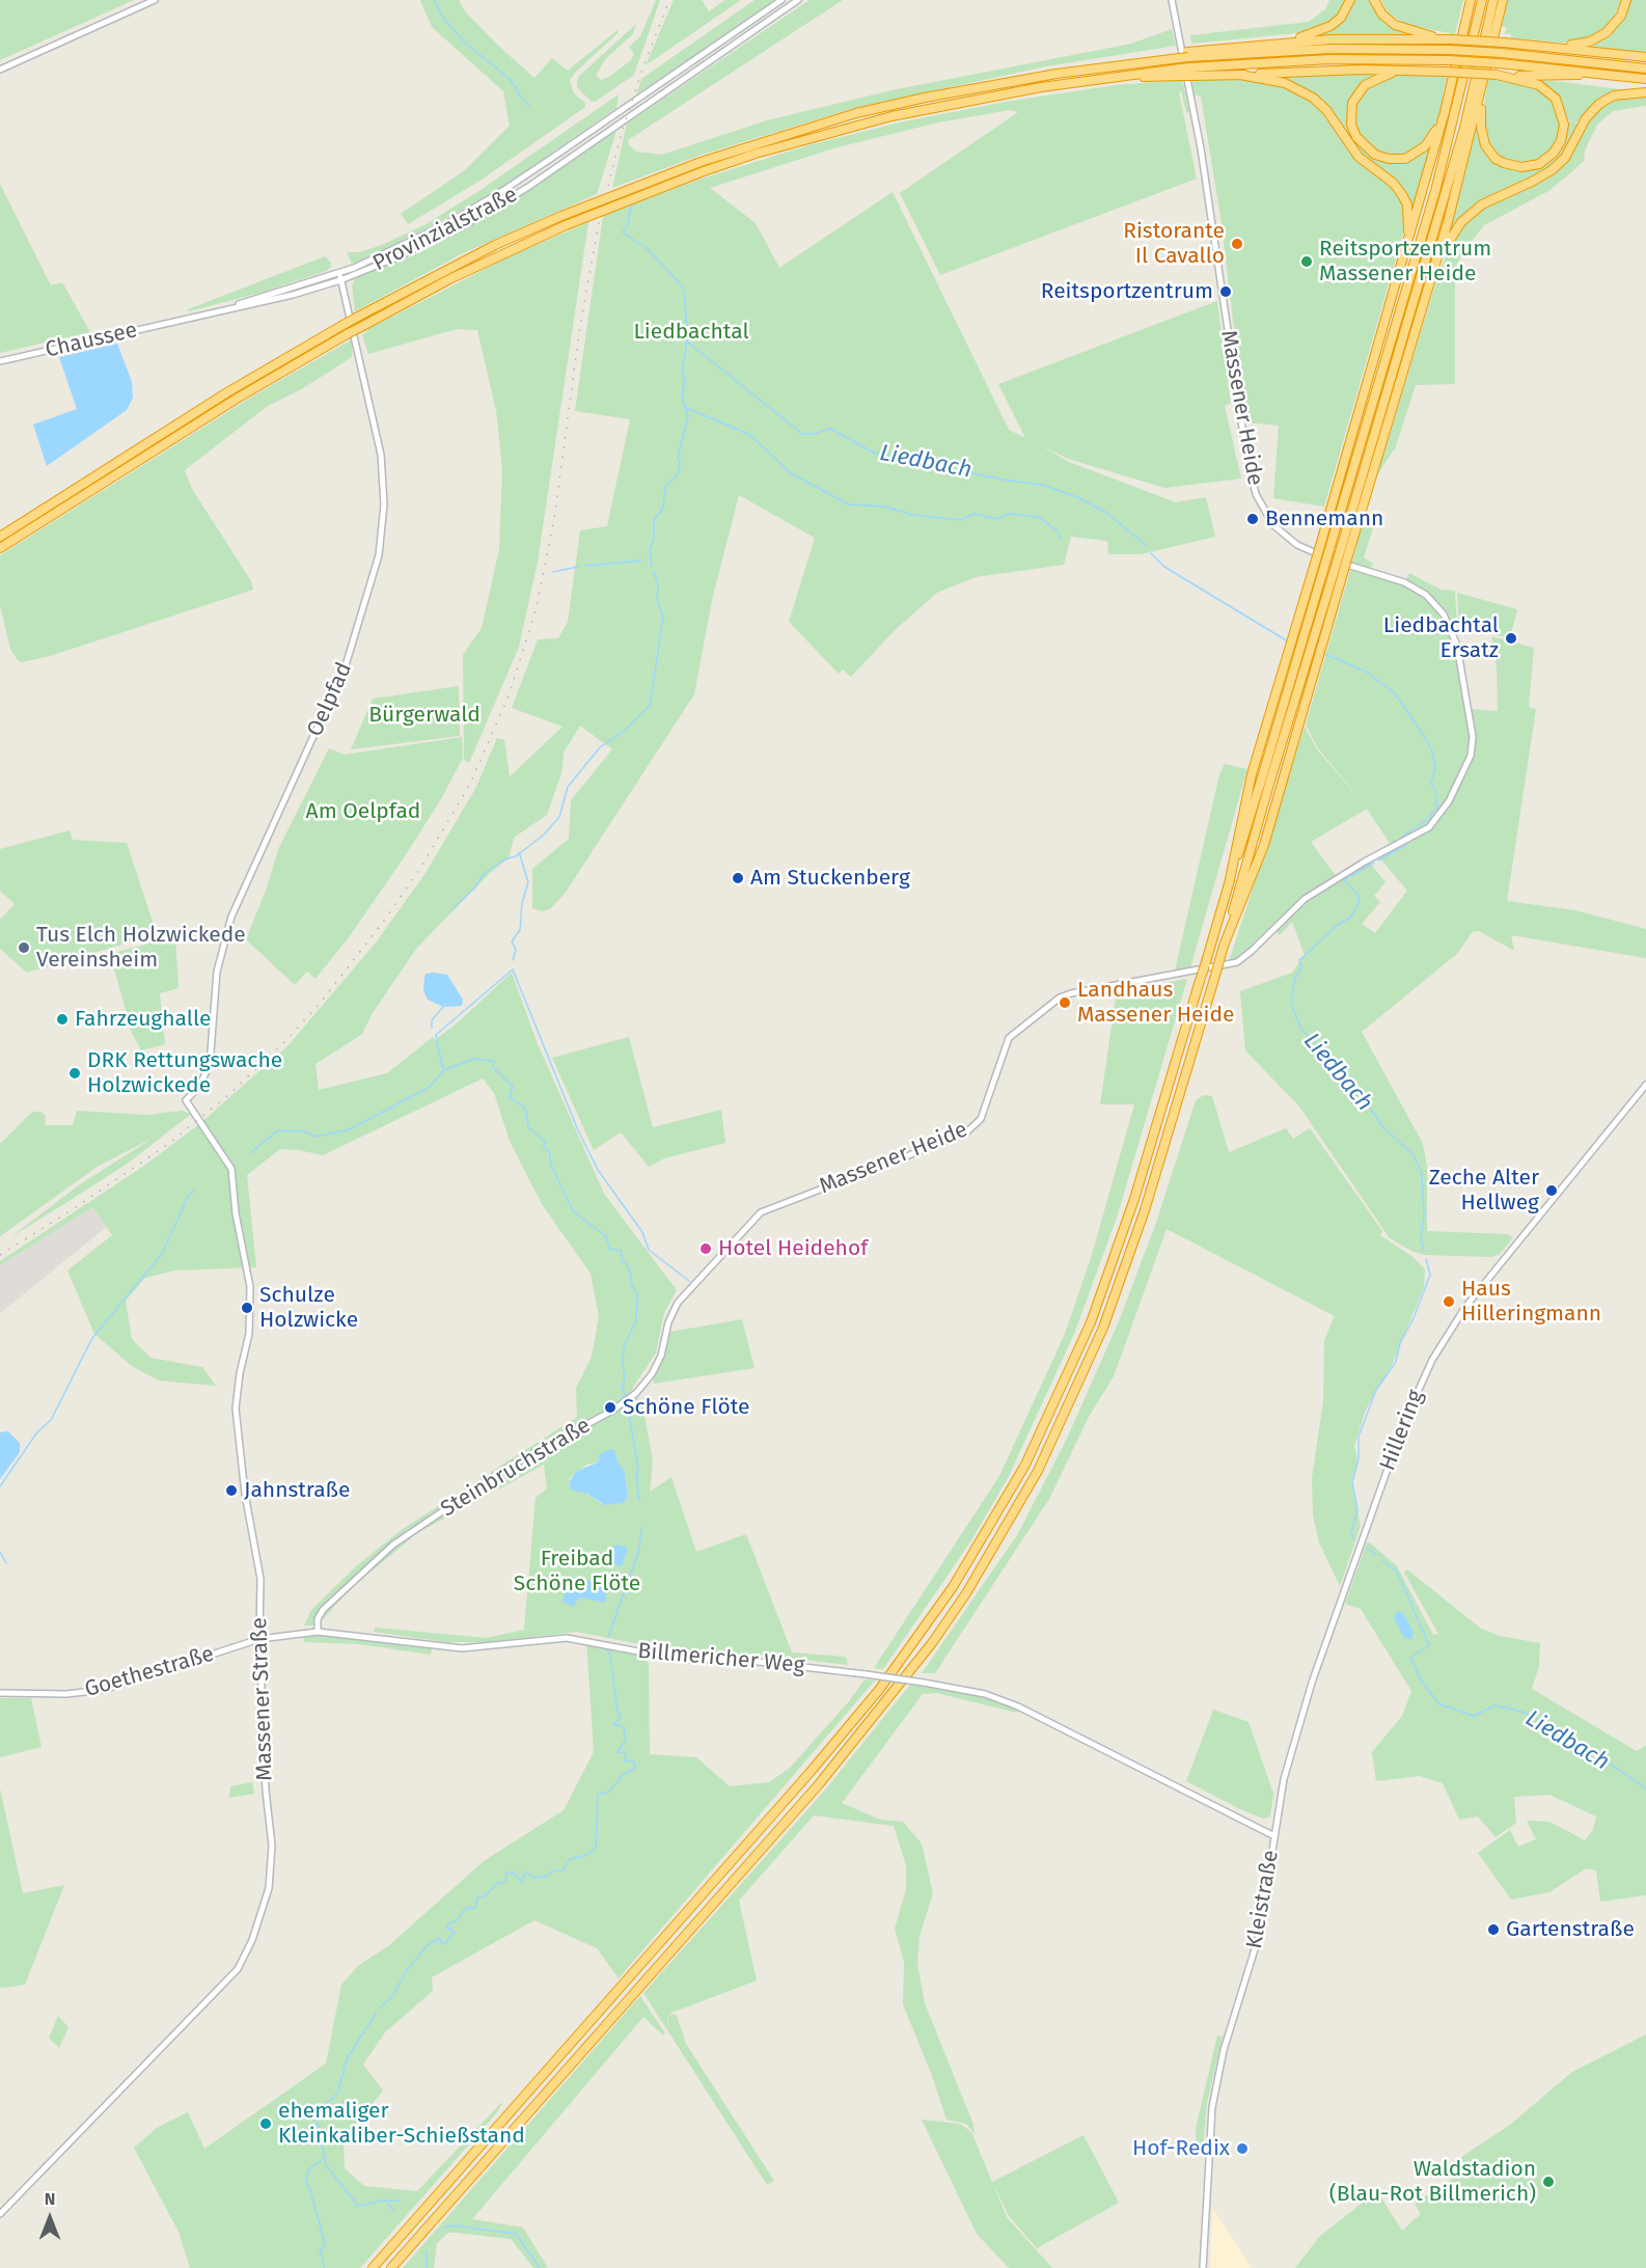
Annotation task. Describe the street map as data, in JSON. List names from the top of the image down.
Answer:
{
  "streets": {
    "street": [
      "Provinzialstraße",
      "Chaussee",
      "Massener Heide",
      "Oelpfad",
      "Hillering",
      "Steinbruchstraße",
      "Billmericher Weg",
      "Goethestraße",
      "Massener Straße",
      "Kleistraße"
    ]
  },
  "crossings": [
    ["Provinzialstraße", "Chaussee"],
    ["Provinzialstraße", "Oelpfad"],
    ["Chaussee", "Oelpfad"],
    ["Massener Heide", "Steinbruchstraße"],
    ["Oelpfad", "Massener Straße"],
    ["Hillering", "Kleistraße"],
    ["Steinbruchstraße", "Billmericher Weg"],
    ["Billmericher Weg", "Goethestraße"],
    ["Billmericher Weg", "Massener Straße"],
    ["Billmericher Weg", "Kleistraße"],
    ["Goethestraße", "Massener Straße"]
  ],
  "water": ["Liedbach"],
  "parks": [
    "Liedbachtal",
    "Bürgerwald",
    "Am Oelpfad",
    "Freibad Schöne Flöte"
  ],
  "places": [
    "Ristorante Il Cavallo",
    "Reitsportzentrum Massener Heide",
    "Reitsportzentrum",
    "Bennemann",
    "Liedbachtal Ersatz",
    "Am Stuckenberg",
    "Tus Elch Holzwickede Vereinsheim",
    "Landhaus Massener Heide",
    "Fahrzeughalle",
    "DRK Rettungswache Holzwickede",
    "Zeche Alter Hellweg",
    "Hotel Heidehof",
    "Haus Hilleringmann",
    "Schulze Holzwicke",
    "Schöne Flöte",
    "Jahnstraße",
    "Gartenstraße",
    "ehemaliger Kleinkaliber-Schießstand",
    "Hof-Redix",
    "Waldstadion (Blau-Rot Billmerich)"
  ],
  "north": "top"
}
